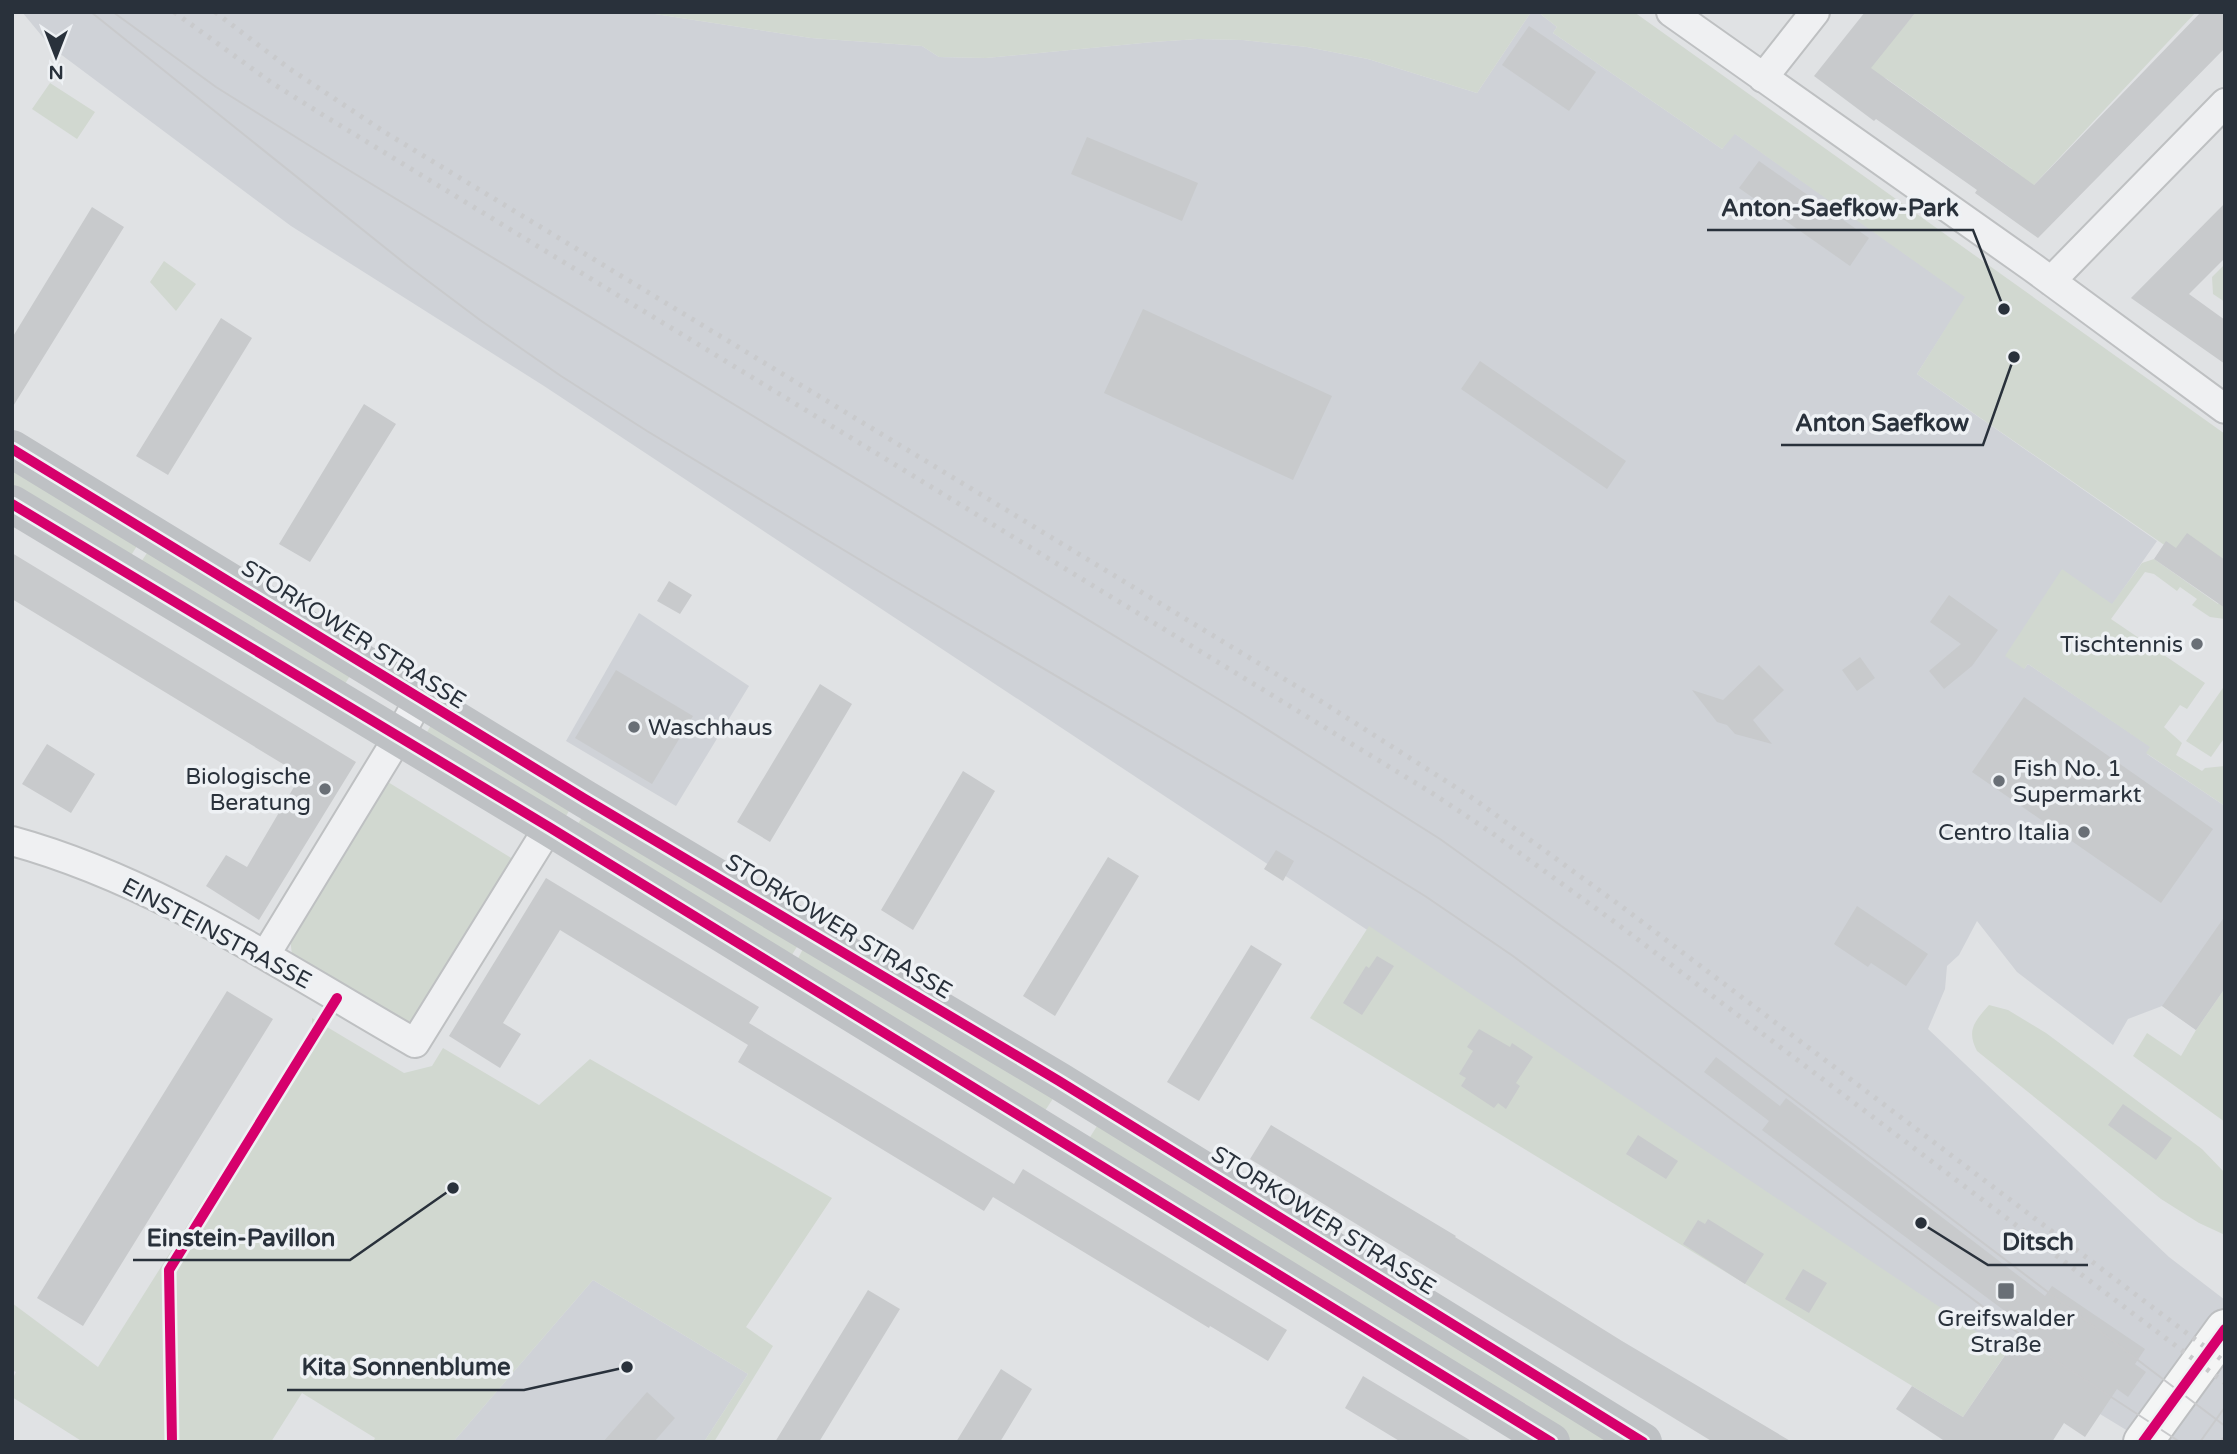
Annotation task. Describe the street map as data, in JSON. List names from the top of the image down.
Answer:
{
  "streets": {
    "street": ["STORKOWER STRASSE", "EINSTEINSTRASSE"]
  },
  "crossings": [
    ["STORKOWER STRASSE", "EINSTEINSTRASSE"]
  ],
  "places": {
    "other": [
      "Anton-Saefkow-Park",
      "Anton Saefkow",
      "Tischtennis",
      "Waschhaus",
      "Fish No. 1 Supermarkt",
      "Biologische Beratung",
      "Centro Italia",
      "Einstein-Pavillon",
      "Ditsch",
      "Kita Sonnenblume"
    ],
    "transit": ["Greifswalder Straße"]
  },
  "north": "bottom"
}
